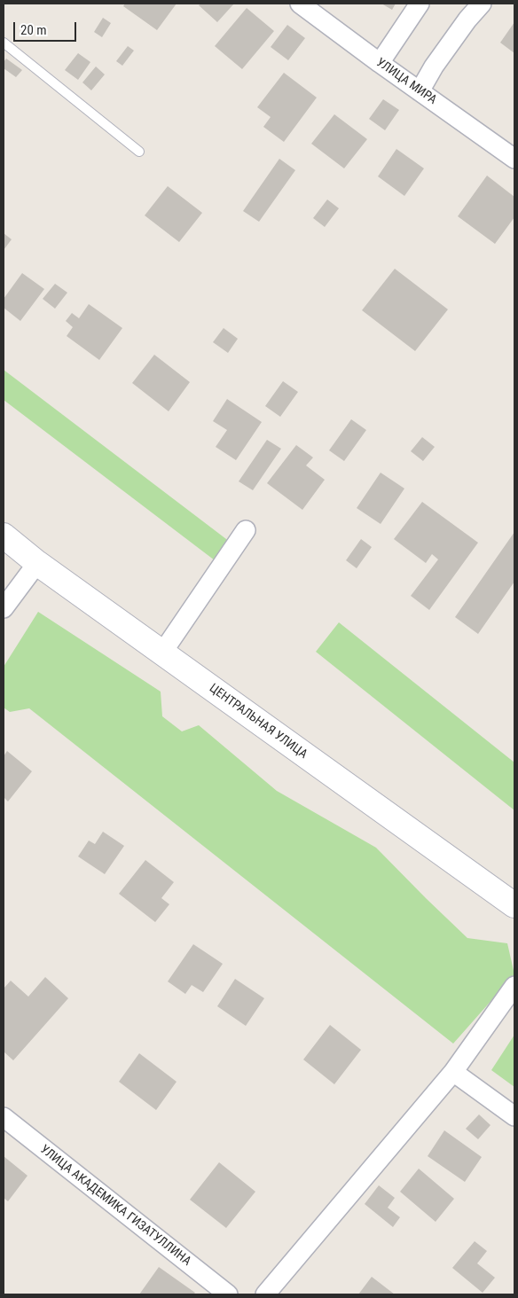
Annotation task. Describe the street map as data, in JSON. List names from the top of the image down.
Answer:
{
  "streets": {
    "street": ["УЛИЦА МИРА", "ЦЕНТРАЛЬНАЯ УЛИЦА", "УЛИЦА АКАДЕМИКА ГИЗАТУЛЛИНА"]
  },
  "scale_bar": "20 m"
}
